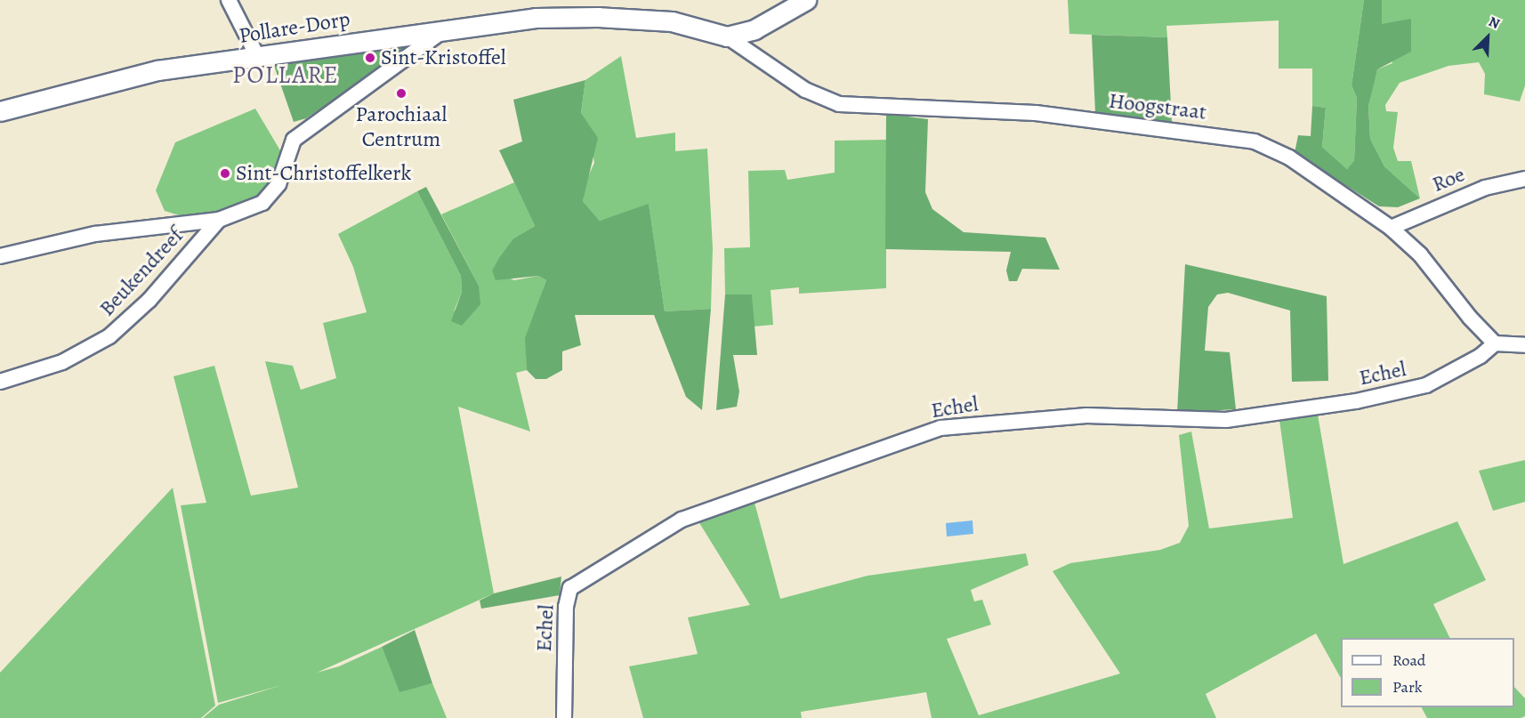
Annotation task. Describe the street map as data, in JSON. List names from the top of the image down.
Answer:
{
  "streets": {
    "street": [
      "Pollare-Dorp",
      "Hoogstraat",
      "Roe",
      "Beukendreef",
      "Echel"
    ]
  },
  "crossings": [
    ["Pollare-Dorp", "Hoogstraat"],
    ["Hoogstraat", "Roe"],
    ["Hoogstraat", "Echel"]
  ],
  "districts": ["POLLARE"],
  "places": ["Sint-Kristoffel", "Parochiaal Centrum", "Sint-Christoffelkerk"],
  "legend": ["Road", "Park"],
  "north": "top right"
}
